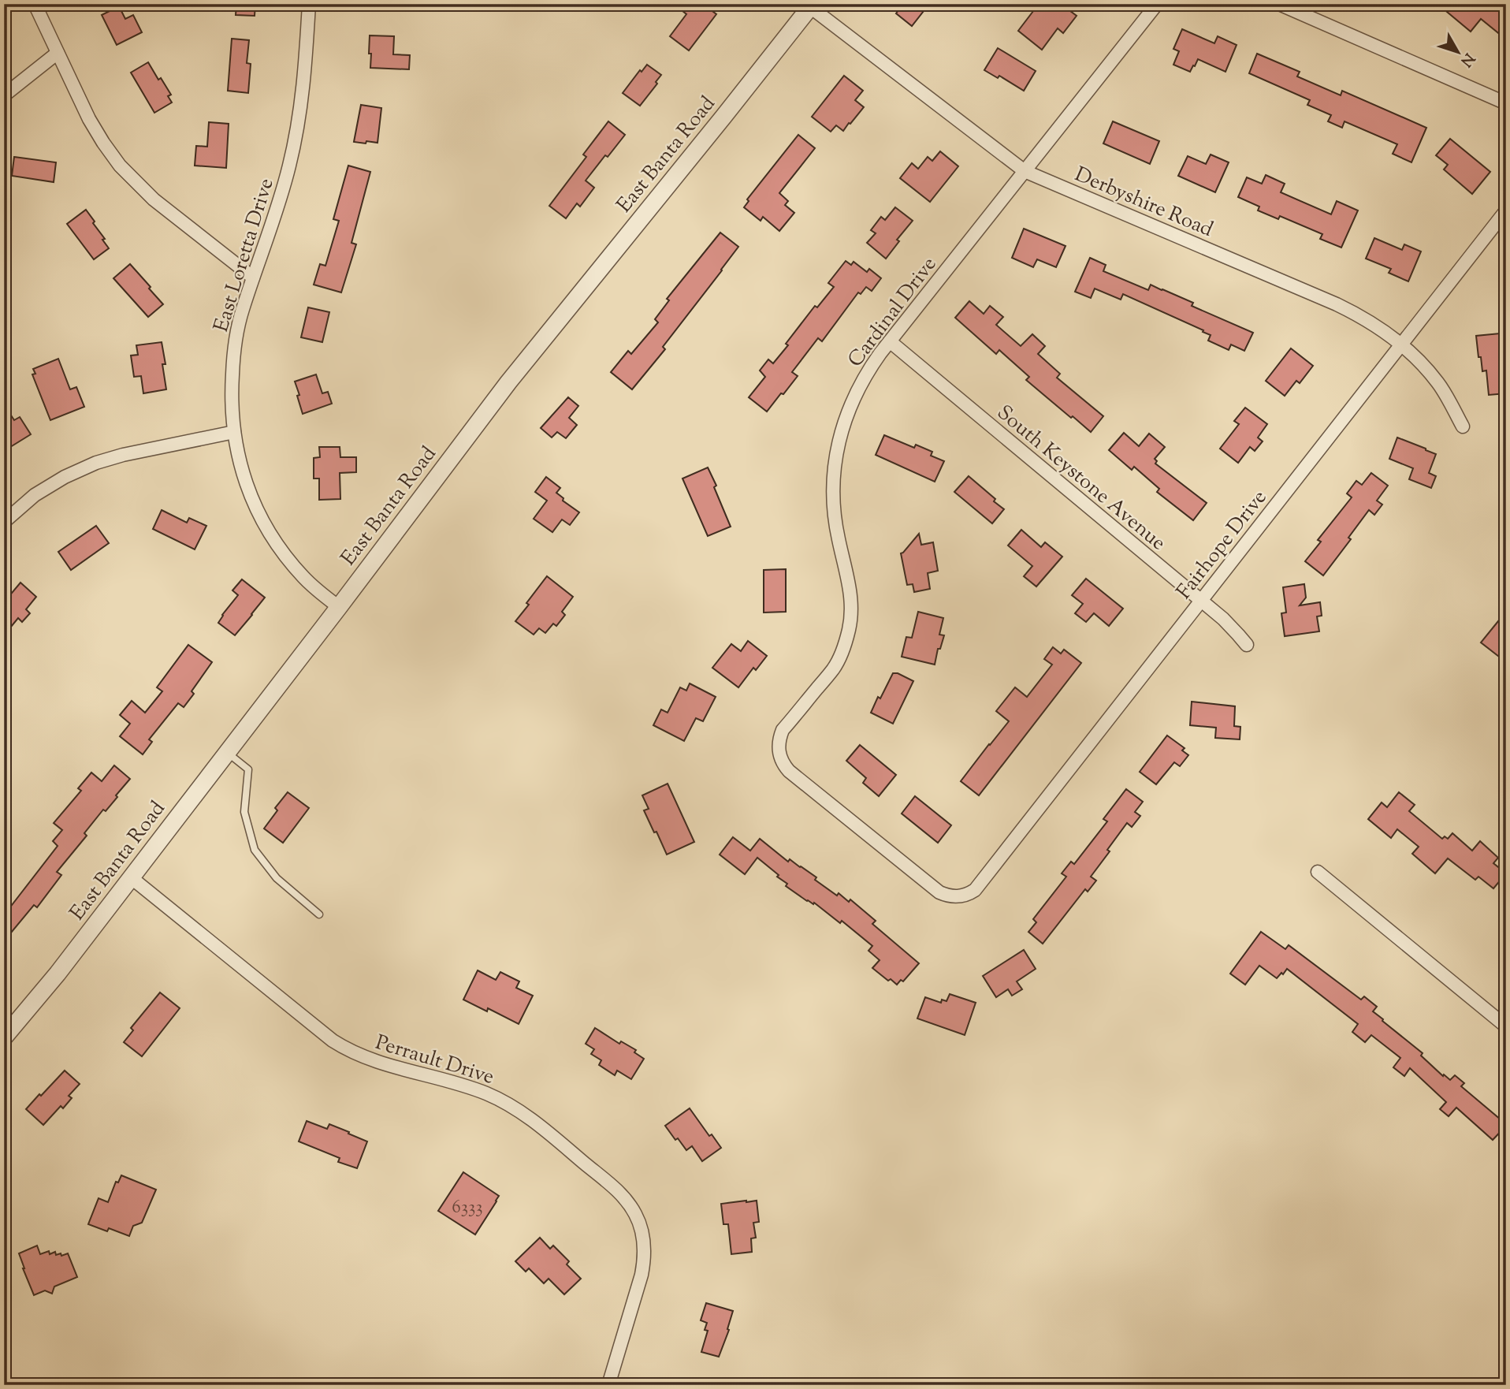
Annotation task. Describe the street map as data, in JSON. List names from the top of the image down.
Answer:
{
  "streets": {
    "street": [
      "East Banta Road",
      "Derbyshire Road",
      "East Loretta Drive",
      "Cardinal Drive",
      "South Keystone Avenue",
      "Fairhope Drive",
      "Perrault Drive"
    ]
  },
  "crossings": [
    ["East Banta Road", "Derbyshire Road"],
    ["East Banta Road", "East Loretta Drive"],
    ["East Banta Road", "Perrault Drive"],
    ["Derbyshire Road", "Cardinal Drive"],
    ["Derbyshire Road", "Fairhope Drive"],
    ["Cardinal Drive", "South Keystone Avenue"],
    ["Cardinal Drive", "Fairhope Drive"],
    ["South Keystone Avenue", "Fairhope Drive"]
  ],
  "house_numbers": ["6333"],
  "north": "bottom right"
}
